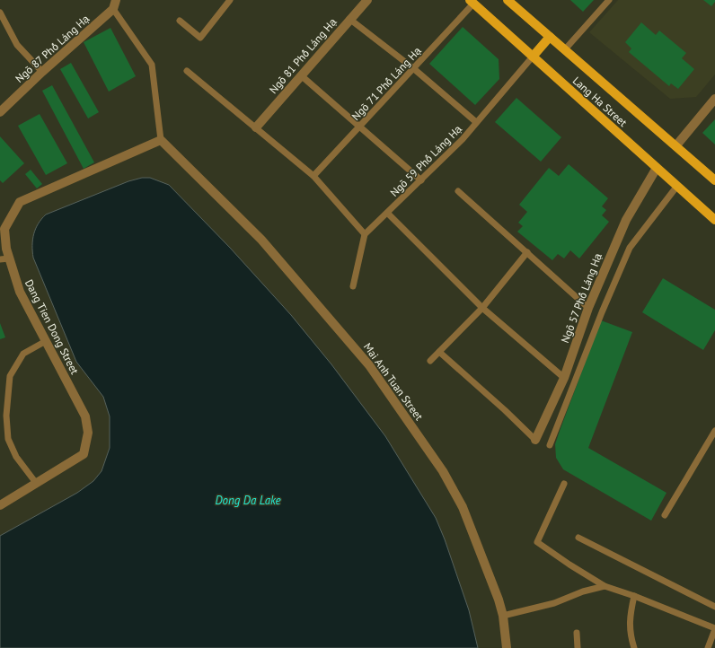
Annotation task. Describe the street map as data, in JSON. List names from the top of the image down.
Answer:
{
  "streets": {
    "main road": ["Lang Ha Street"],
    "street": [
      "Ngõ 87 Phố Láng Hạ",
      "Ngõ 81 Phố Láng Hạ",
      "Ngõ 57 Phố Láng Hạ",
      "Dang Tien Dong Street",
      "Mai Anh Tuan Street"
    ],
    "lane": ["Ngõ 71 Phố Láng Hạ", "Ngõ 59 Phố Láng Hạ"]
  },
  "crossings": [
    ["Ngõ 71 Phố Láng Hạ", "Lang Ha Street"],
    ["Lang Ha Street", "Ngõ 59 Phố Láng Hạ"],
    ["Lang Ha Street", "Ngõ 57 Phố Láng Hạ"],
    ["Dang Tien Dong Street", "Mai Anh Tuan Street"]
  ],
  "water": ["Dong Da Lake"]
}
